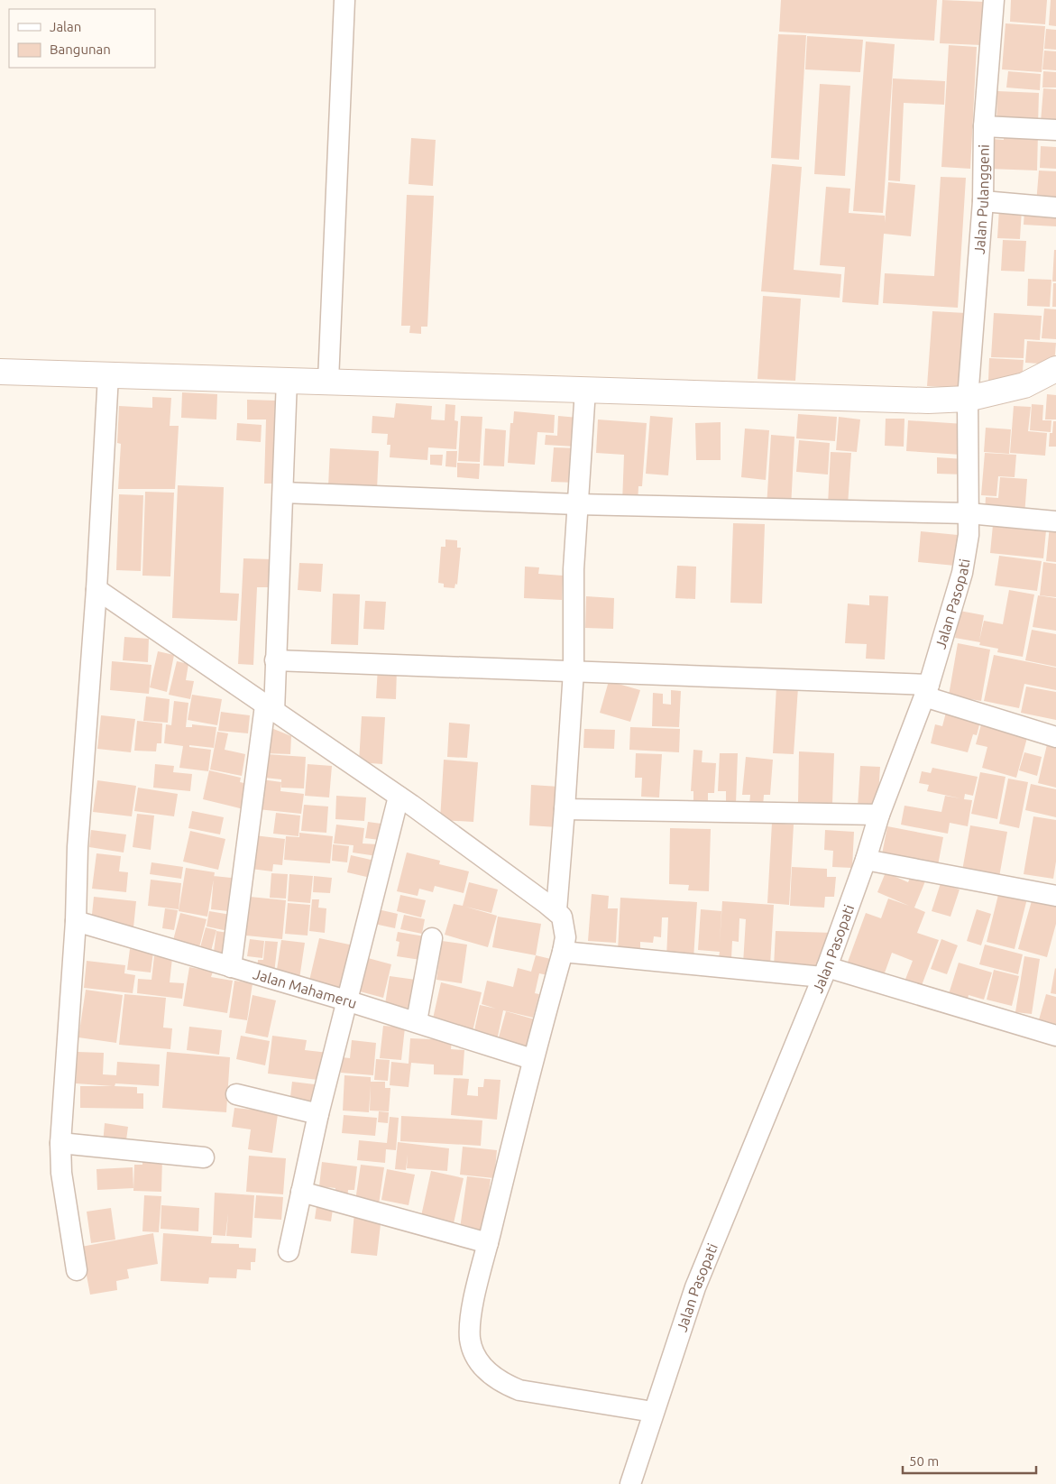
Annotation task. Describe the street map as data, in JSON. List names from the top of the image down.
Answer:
{
  "streets": {
    "street": ["Jalan Pulanggeni", "Jalan Pasopati", "Jalan Mahameru"]
  },
  "crossings": [
    ["Jalan Pulanggeni", "Jalan Pasopati"]
  ],
  "legend": ["Jalan", "Bangunan"],
  "scale_bar": "50 m"
}
